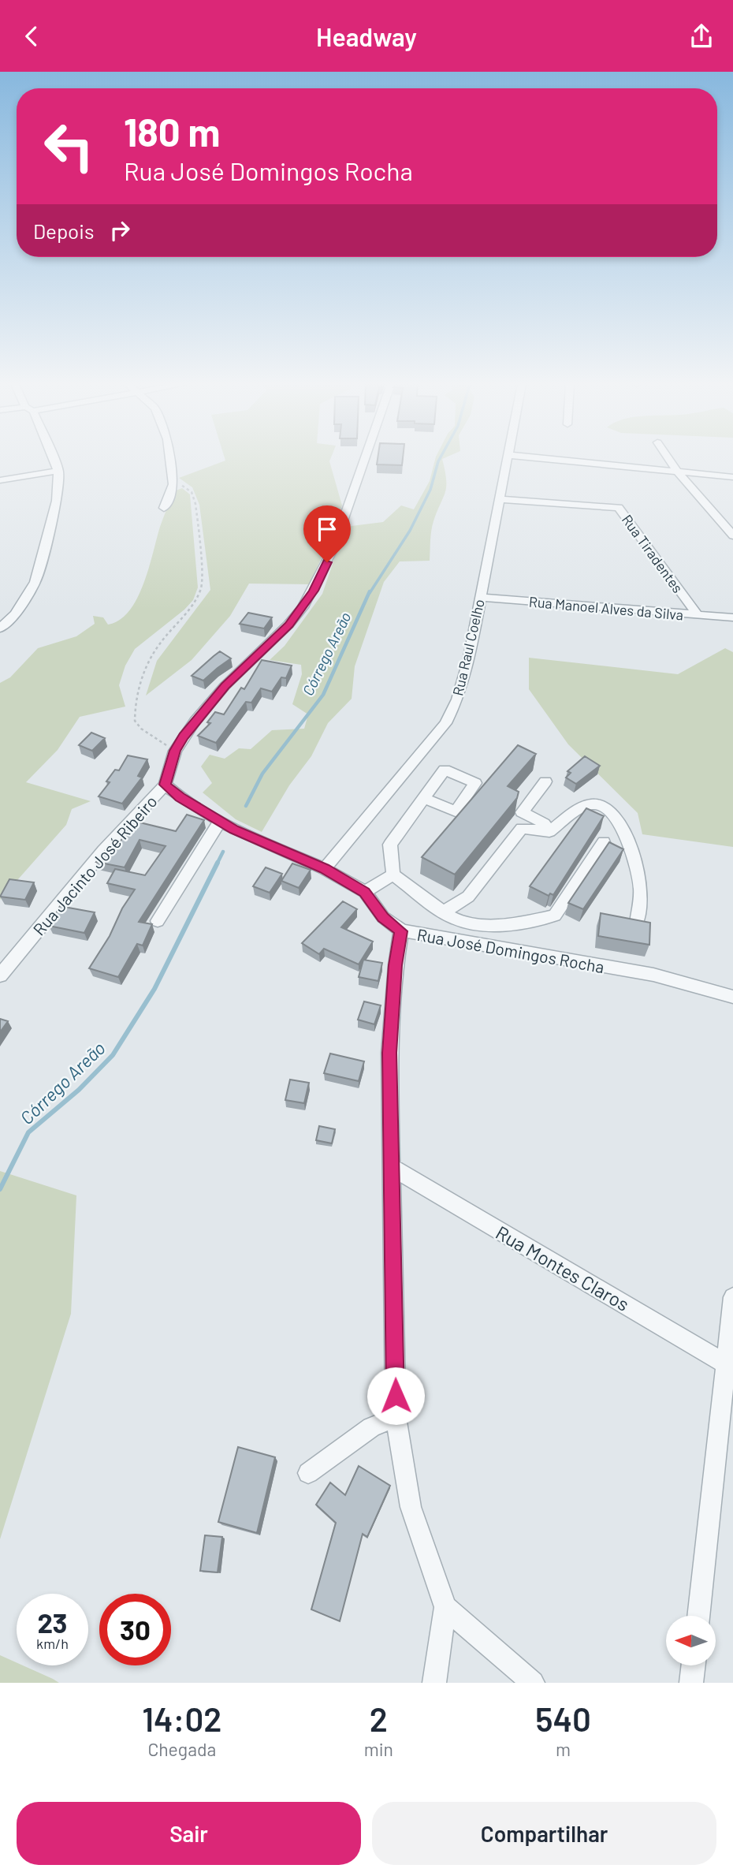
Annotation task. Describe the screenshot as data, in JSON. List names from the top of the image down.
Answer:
{
  "streets": {
    "street": [
      "Rua Tiradentes",
      "Rua Manoel Alves da Silva",
      "Rua Raul Coelho",
      "Rua Jacinto José Ribeiro",
      "Rua José Domingos Rocha",
      "Rua Montes Claros"
    ]
  },
  "crossings": [
    ["Rua Tiradentes", "Rua Manoel Alves da Silva"],
    ["Rua Tiradentes", "Rua Raul Coelho"],
    ["Rua Manoel Alves da Silva", "Rua Raul Coelho"],
    ["Rua Raul Coelho", "Rua José Domingos Rocha"],
    ["Rua Jacinto José Ribeiro", "Rua José Domingos Rocha"]
  ],
  "water": ["Córrego Areão"],
  "north": "left",
  "page": {
    "header": "Headway",
    "turn": ["180 m", "Rua José Domingos Rocha"],
    "then": "Depois",
    "speed": "23 km/h",
    "limit": "30",
    "eta": [
      "14:02",
      "Chegada",
      "2",
      "min",
      "540",
      "m"
    ],
    "buttons": ["Sair", "Compartilhar"]
  }
}
